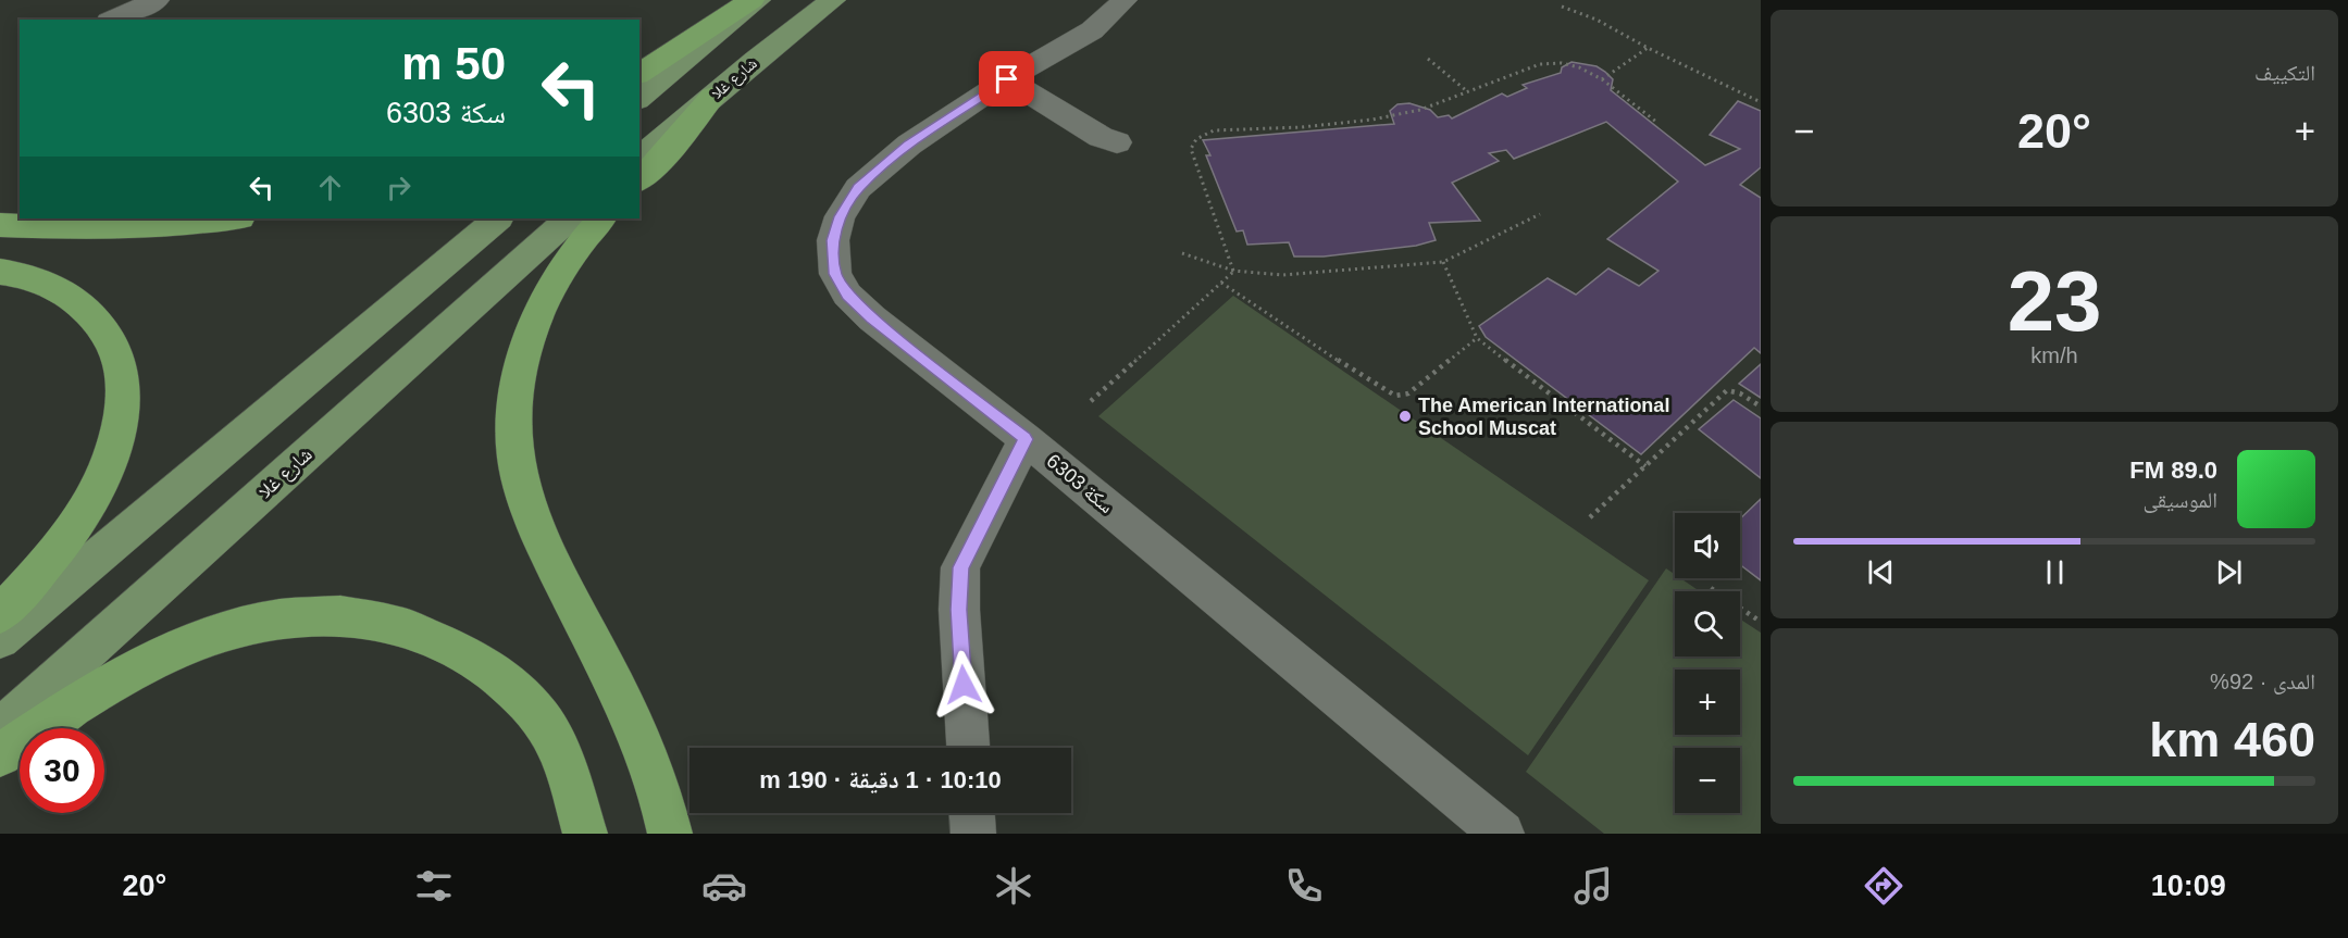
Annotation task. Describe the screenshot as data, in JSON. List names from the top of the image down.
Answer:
{
  "streets": {
    "main road": ["شارع غلا"],
    "street": ["سكة 6303"]
  },
  "places": ["The American International School Muscat"],
  "page": {
    "tile": [
      "التكييف",
      ["23", "km/h"],
      ["المدى · 92%", "460 km"]
    ],
    "turn": ["50 m", "سكة 6303"],
    "heat": ["−", "20°", "+"],
    "song": ["89.0 FM", "الموسيقى"],
    "map_buttons": ["+", "−"],
    "limit": "30",
    "trip": "10:10 · 1 دقيقة · 190 m",
    "tabs": ["10:09", "20°"]
  }
}
